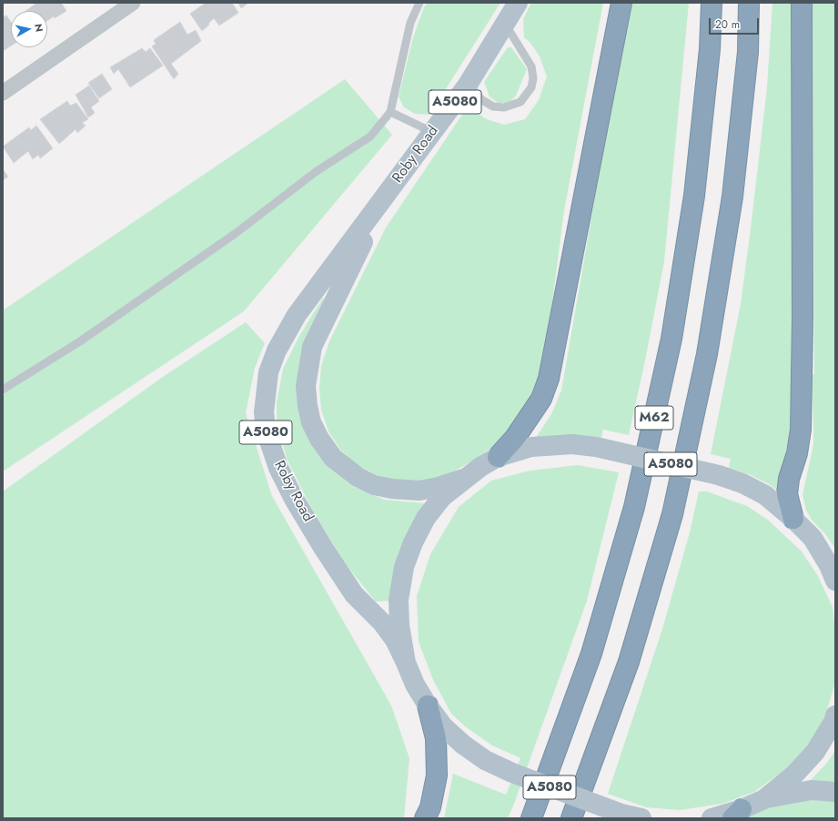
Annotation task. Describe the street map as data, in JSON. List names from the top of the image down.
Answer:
{
  "streets": {
    "highway": ["M62"],
    "main road": ["A5080", "Roby Road"]
  },
  "crossings": [
    ["A5080", "Roby Road"]
  ],
  "scale_bar": "20 m",
  "north": "right"
}
